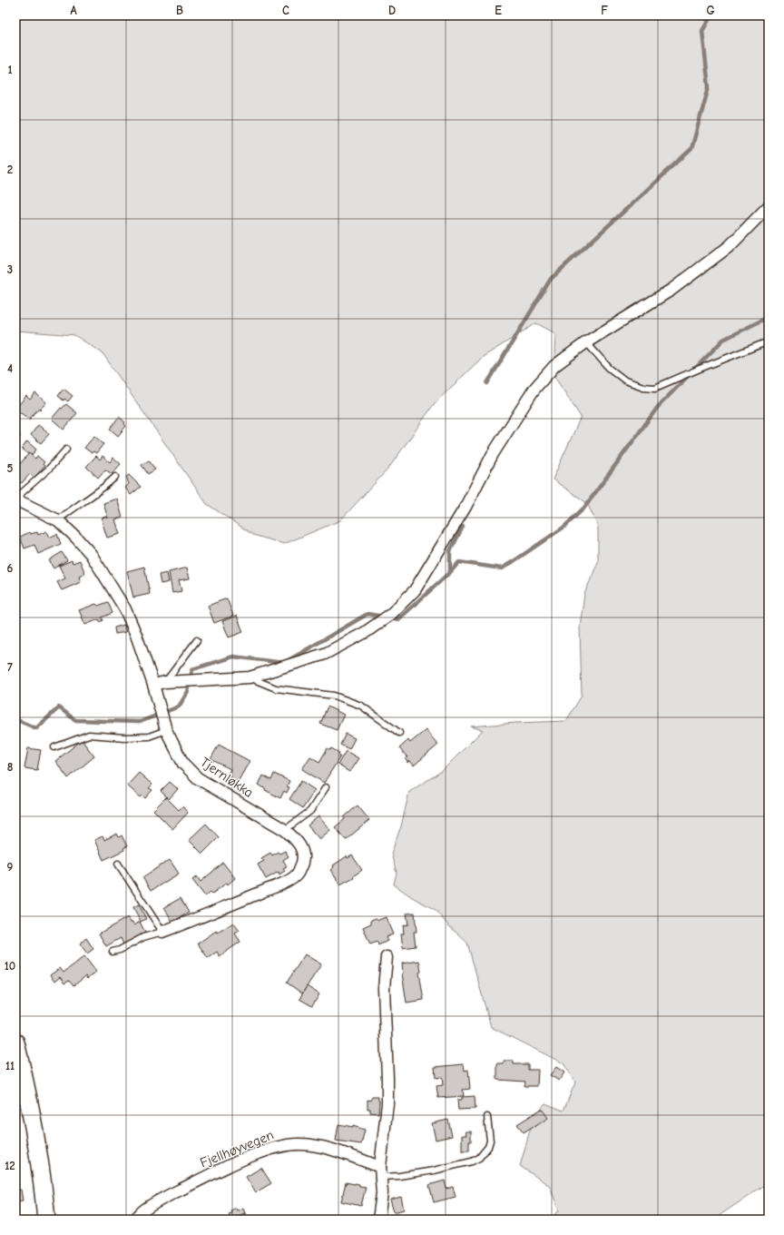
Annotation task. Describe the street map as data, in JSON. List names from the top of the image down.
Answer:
{
  "streets": {
    "street": ["Tjernløkka", "Fjellhøyvegen"]
  },
  "grid": {
    "columns": [
      "A",
      "B",
      "C",
      "D",
      "E",
      "F",
      "G"
    ],
    "rows": [
      "1",
      "2",
      "3",
      "4",
      "5",
      "6",
      "7",
      "8",
      "9",
      "10",
      "11",
      "12"
    ]
  }
}
